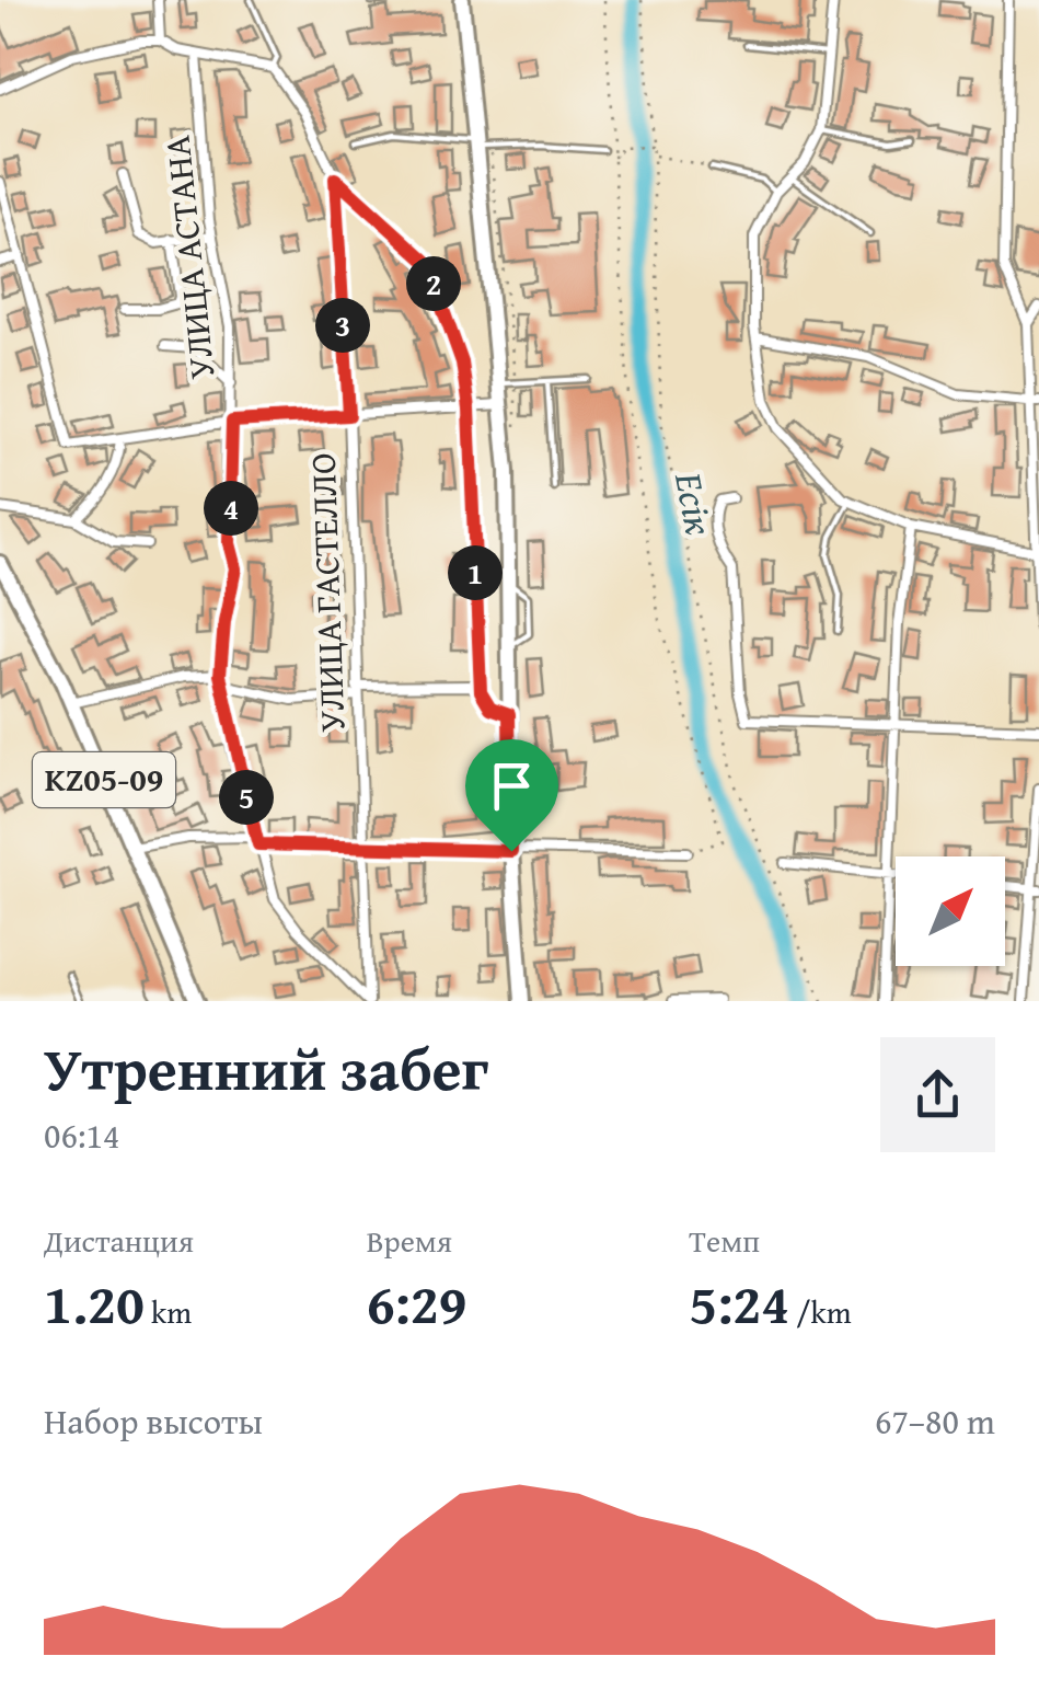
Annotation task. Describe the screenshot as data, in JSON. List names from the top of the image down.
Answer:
{
  "streets": {
    "main road": ["KZ05-09"],
    "street": ["УЛИЦА АСТАНА", "УЛИЦА ГАСТЕЛЛО"]
  },
  "crossings": [
    ["УЛИЦА АСТАНА", "УЛИЦА ГАСТЕЛЛО"]
  ],
  "water": ["Есік"],
  "north": "top right",
  "page": {
    "pins": [
      "2",
      "3",
      "4",
      "1",
      "5"
    ],
    "heading": ["Утренний забег", "06:14"],
    "stats": [
      ["Дистанция", "1.20 km"],
      ["Время", "6:29"],
      ["Темп", "5:24 /km"]
    ],
    "chart": ["Набор высоты", "67–80 m"]
  }
}
